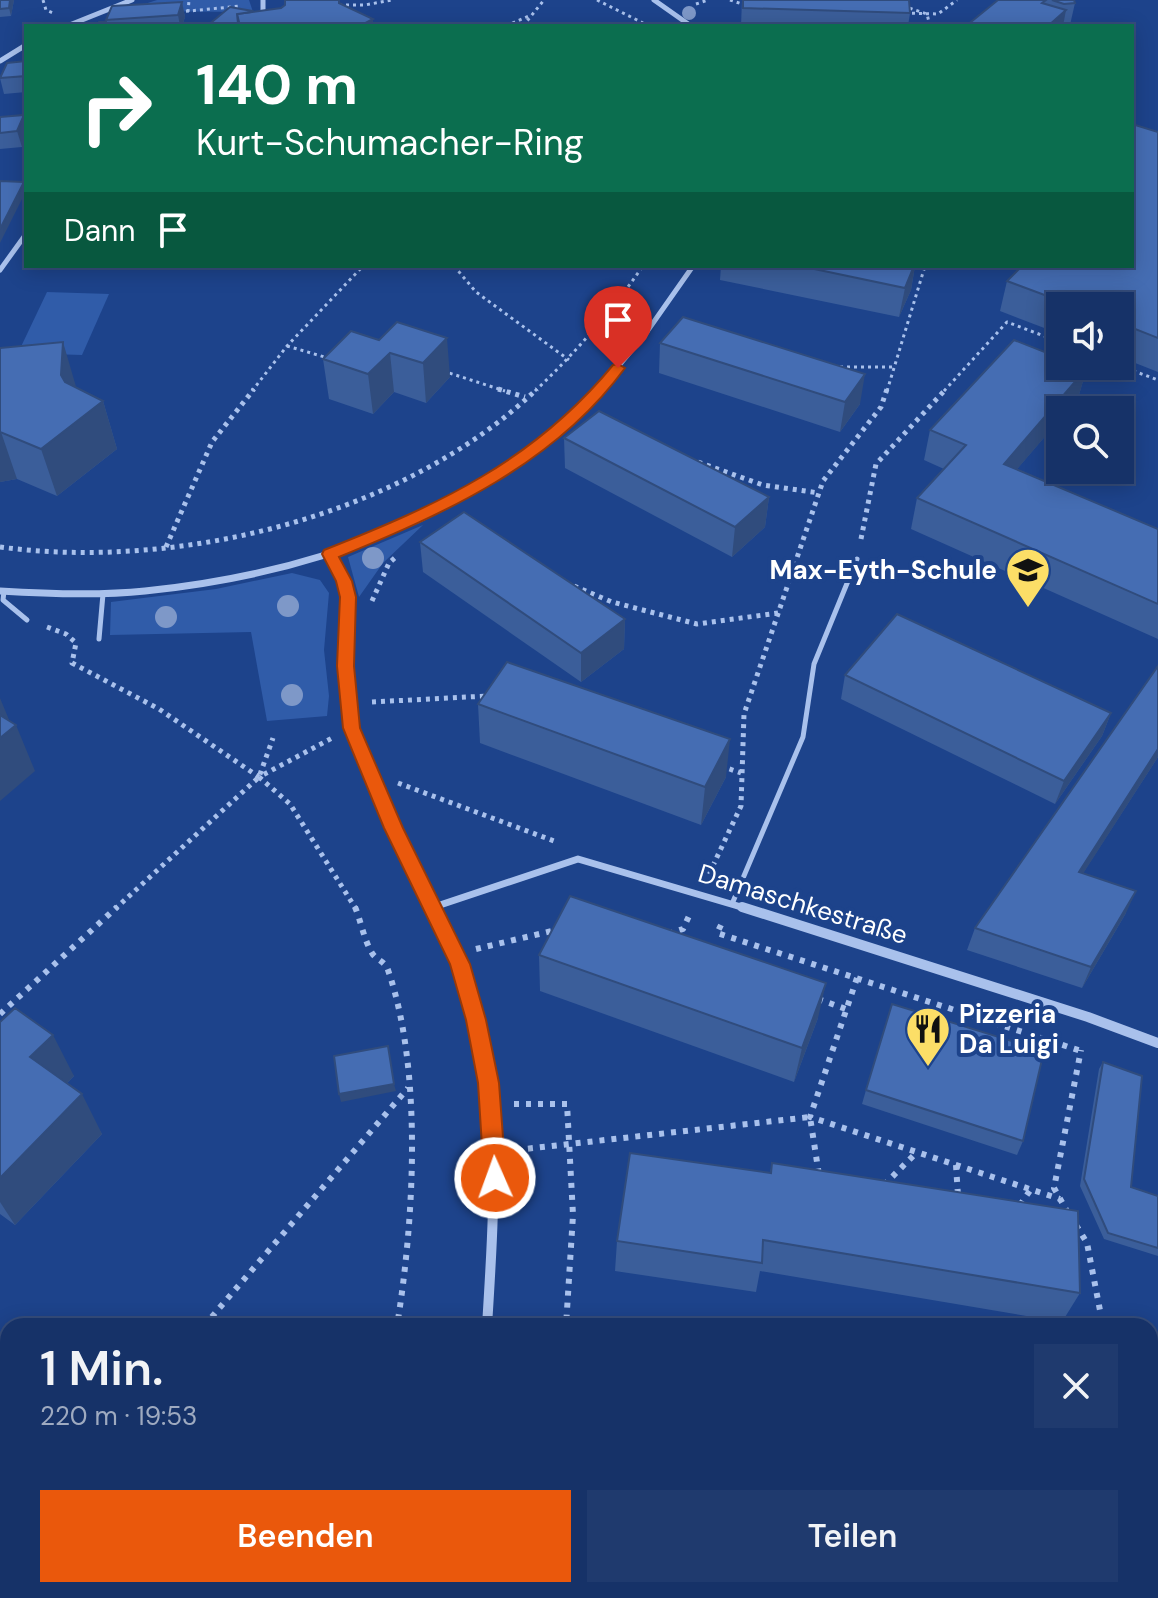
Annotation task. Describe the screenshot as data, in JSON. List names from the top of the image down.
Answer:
{
  "streets": {
    "street": ["Damaschkestraße"]
  },
  "places": {
    "school or university": ["Max-Eyth-Schule"],
    "restaurant": ["Pizzeria Da Luigi"]
  },
  "page": {
    "turn": ["140 m", "Kurt-Schumacher-Ring"],
    "then": "Dann",
    "heading": ["1 Min.", "220 m · 19:53"],
    "buttons": ["Beenden", "Teilen"]
  }
}
